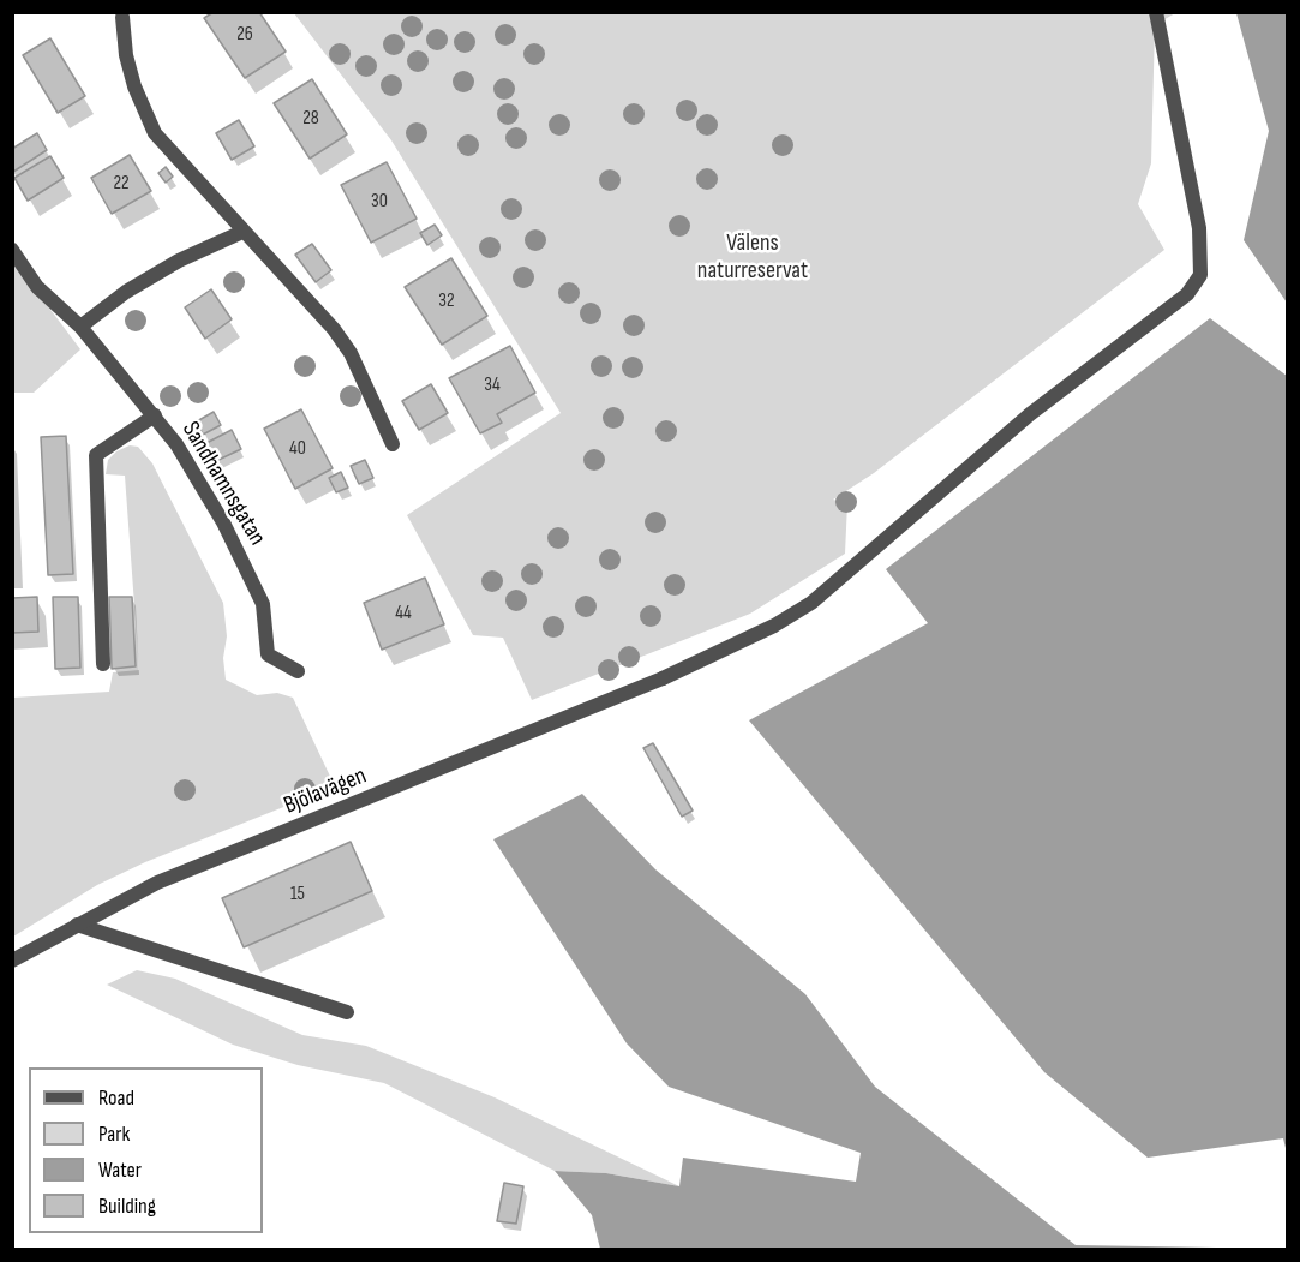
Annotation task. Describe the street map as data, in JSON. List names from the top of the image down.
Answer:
{
  "streets": {
    "street": ["Sandhamnsgatan", "Bjölavägen"]
  },
  "parks": ["Välens naturreservat"],
  "house_numbers": [
    "26",
    "28",
    "22",
    "30",
    "32",
    "34",
    "40",
    "44",
    "15"
  ],
  "legend": [
    "Road",
    "Park",
    "Water",
    "Building"
  ]
}
